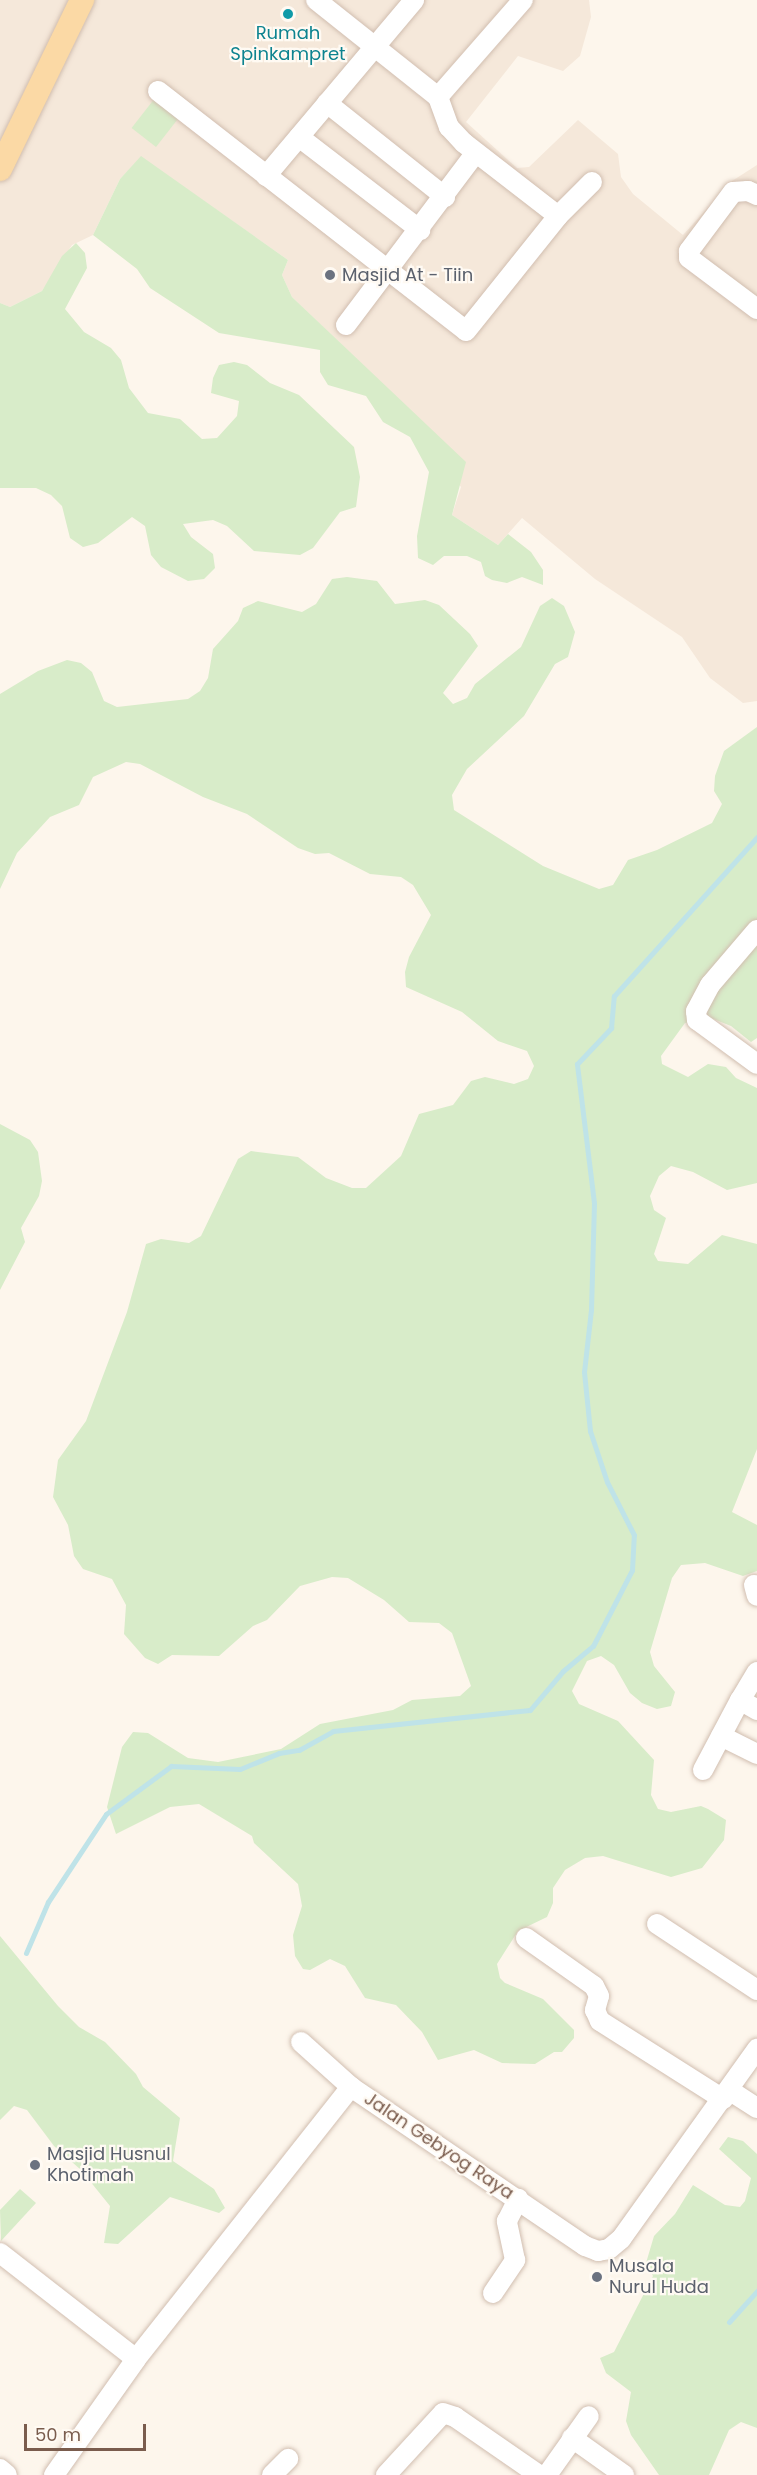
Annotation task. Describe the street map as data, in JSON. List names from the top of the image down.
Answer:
{
  "streets": {
    "street": ["Jalan Gebyog Raya"]
  },
  "places": [
    "Rumah Spinkampret",
    "Masjid At - Tiin",
    "Masjid Husnul Khotimah",
    "Musala Nurul Huda"
  ],
  "scale_bar": "50 m"
}
